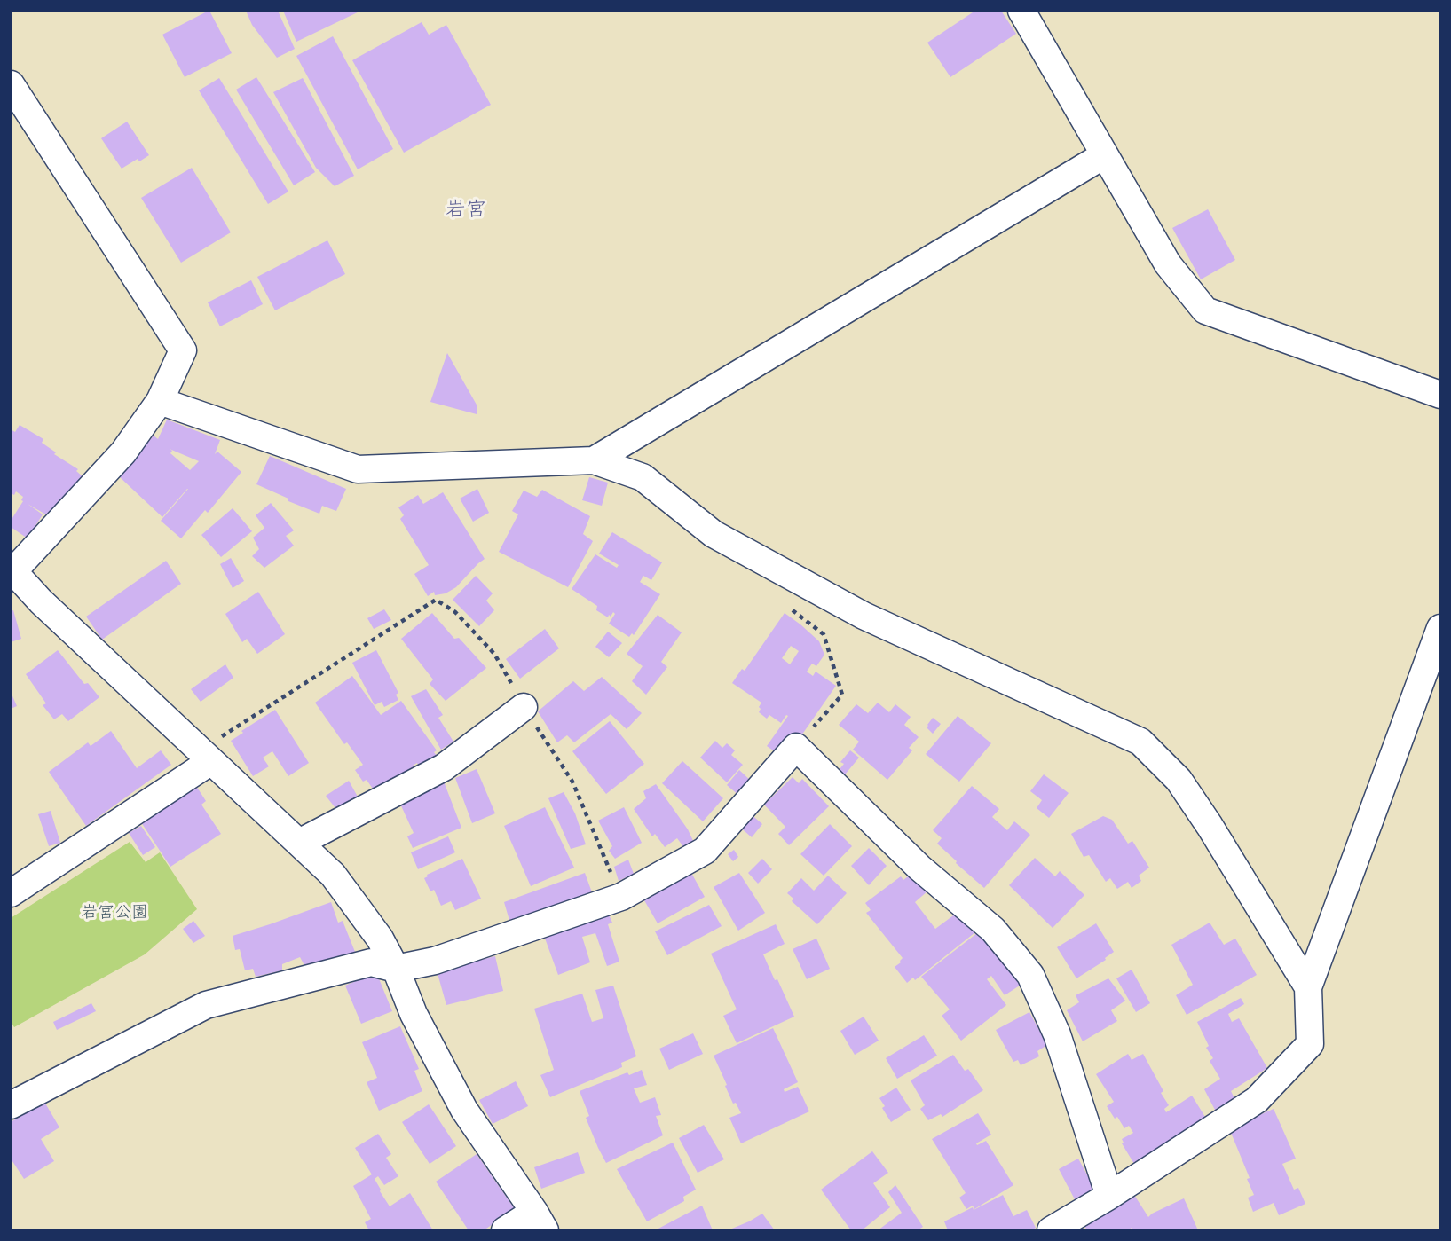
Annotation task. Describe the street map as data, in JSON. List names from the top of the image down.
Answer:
{
  "districts": ["岩宮"],
  "parks": ["岩宮公園"]
}
